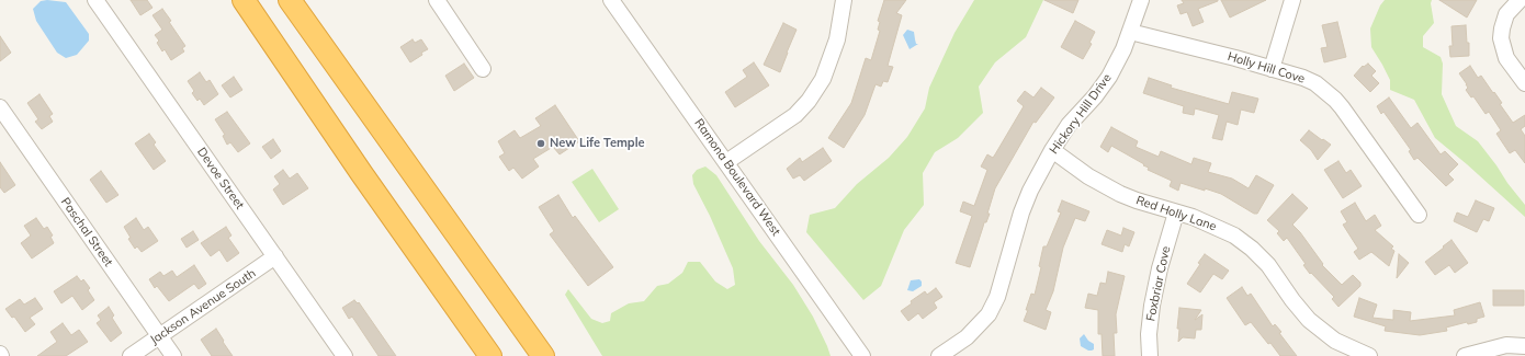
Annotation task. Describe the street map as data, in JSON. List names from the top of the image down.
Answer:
{
  "streets": {
    "street": [
      "Holly Hill Cove",
      "Hickory Hill Drive",
      "Ramona Boulevard West",
      "Devoe Street",
      "Red Holly Lane",
      "Paschal Street",
      "Foxbriar Cove",
      "Jackson Avenue South"
    ]
  },
  "crossings": [
    ["Holly Hill Cove", "Hickory Hill Drive"],
    ["Hickory Hill Drive", "Red Holly Lane"],
    ["Devoe Street", "Jackson Avenue South"],
    ["Red Holly Lane", "Foxbriar Cove"],
    ["Paschal Street", "Jackson Avenue South"]
  ],
  "places": ["New Life Temple"]
}
